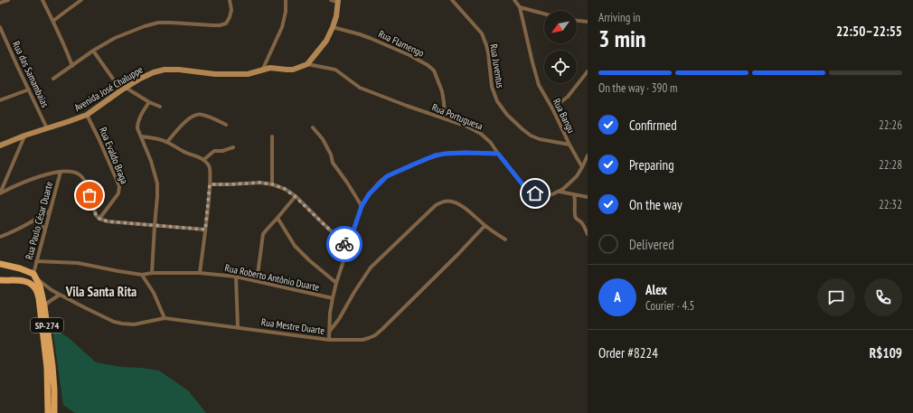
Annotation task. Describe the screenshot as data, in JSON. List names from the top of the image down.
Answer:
{
  "streets": {
    "main road": ["SP-274"],
    "street": [
      "Rua Flamengo",
      "Rua Juventus",
      "Rua das Samambaias",
      "Avenida José Chaluppe",
      "Rua Bangu",
      "Rua Portuguesa",
      "Rua Evaldo Braga",
      "Rua Paulo César Duarte",
      "Rua Roberto Antônio Duarte",
      "Rua Mestre Duarte"
    ]
  },
  "crossings": [
    ["Rua Flamengo", "Rua Portuguesa"],
    ["Rua Juventus", "Rua Bangu"],
    ["Rua das Samambaias", "Avenida José Chaluppe"],
    ["Avenida José Chaluppe", "Rua Portuguesa"],
    ["Avenida José Chaluppe", "Rua Evaldo Braga"],
    ["Rua Bangu", "Rua Portuguesa"],
    ["Rua Paulo César Duarte", "Rua Roberto Antônio Duarte"],
    ["Rua Paulo César Duarte", "SP-274"],
    ["Rua Paulo César Duarte", "Rua Mestre Duarte"],
    ["SP-274", "Rua Mestre Duarte"]
  ],
  "districts": ["Vila Santa Rita"],
  "north": "bottom left",
  "page": {
    "heading": ["3 min", "Arriving in", "22:50–22:55"],
    "panel": [
      "Alex",
      "Courier · 4.5",
      "Order #8224",
      "R$109"
    ],
    "bar": "On the way · 390 m",
    "list": [
      ["Confirmed", "22:26"],
      ["Preparing", "22:28"],
      ["On the way", "22:32"],
      "Delivered"
    ],
    "round": "A"
  }
}
